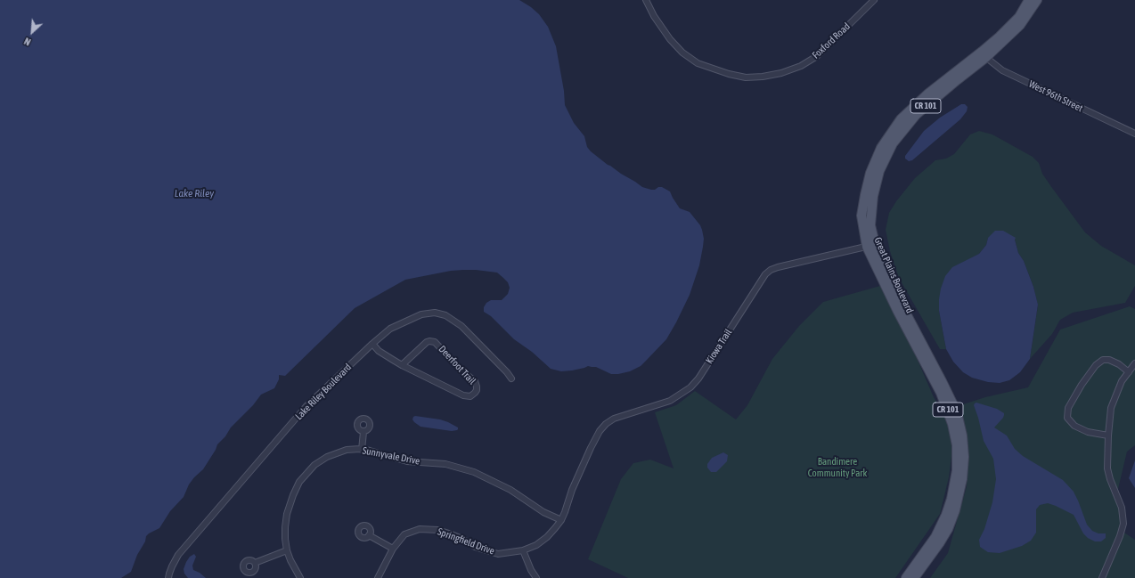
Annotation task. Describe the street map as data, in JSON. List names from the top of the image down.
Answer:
{
  "streets": {
    "main road": ["CR 101", "Great Plains Boulevard"],
    "street": [
      "Foxford Road",
      "West 96th Street",
      "Kiowa Trail",
      "Deerfoot Trail",
      "Lake Riley Boulevard",
      "Sunnyvale Drive",
      "Springfield Drive"
    ]
  },
  "crossings": [
    ["West 96th Street", "Great Plains Boulevard"],
    ["Great Plains Boulevard", "Kiowa Trail"],
    ["Kiowa Trail", "Springfield Drive"],
    ["Deerfoot Trail", "Lake Riley Boulevard"],
    ["Sunnyvale Drive", "Springfield Drive"]
  ],
  "water": ["Lake Riley"],
  "parks": ["Bandimere Community Park"],
  "north": "bottom left"
}
